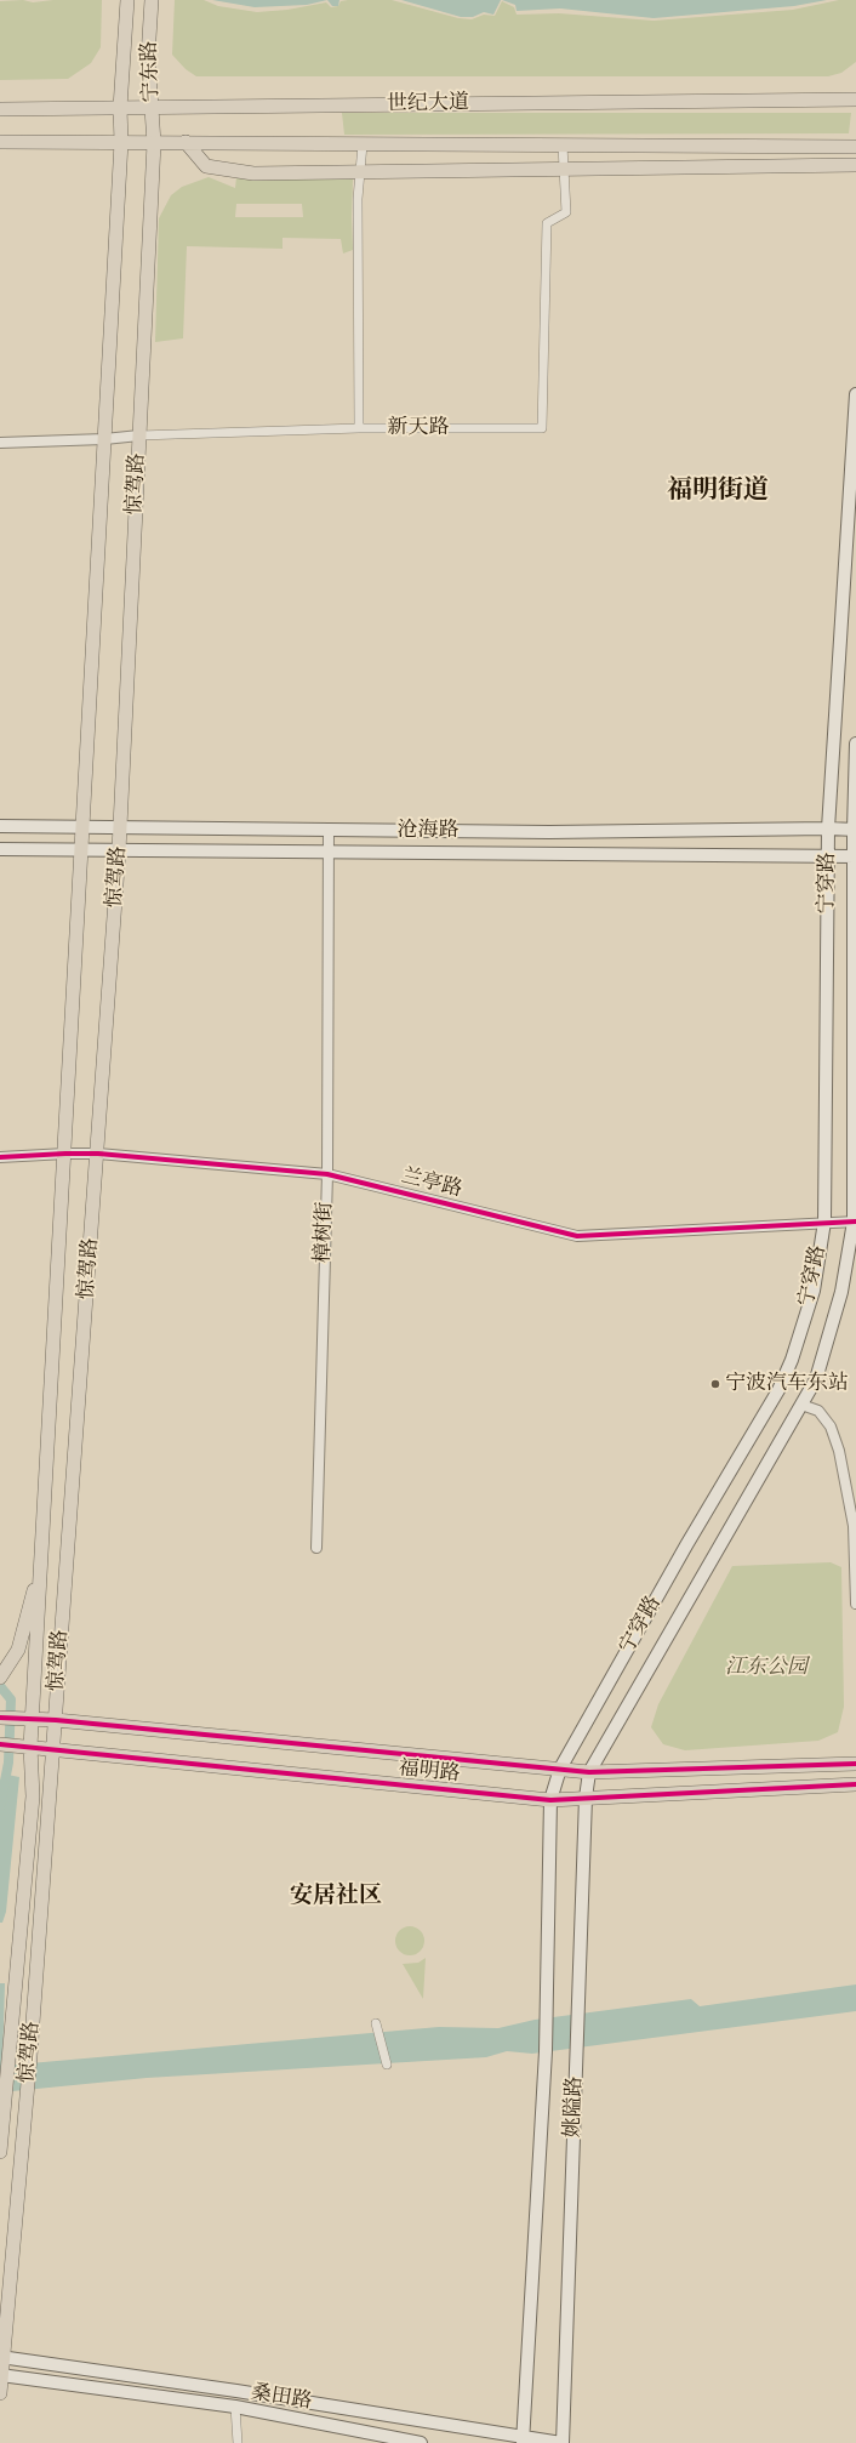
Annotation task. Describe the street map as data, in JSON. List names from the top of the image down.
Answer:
{
  "streets": {
    "main road": [
      "宁东路",
      "世纪大道",
      "惊驾路",
      "沧海路",
      "宁穿路",
      "福明路",
      "姚隘路",
      "桑田路"
    ],
    "street": ["新天路", "兰亭路", "樟树街"]
  },
  "crossings": [
    ["宁东路", "世纪大道"],
    ["宁东路", "惊驾路"],
    ["世纪大道", "新天路"],
    ["世纪大道", "惊驾路"],
    ["新天路", "惊驾路"],
    ["惊驾路", "沧海路"],
    ["惊驾路", "兰亭路"],
    ["惊驾路", "福明路"],
    ["惊驾路", "桑田路"],
    ["沧海路", "宁穿路"],
    ["沧海路", "樟树街"],
    ["宁穿路", "兰亭路"],
    ["宁穿路", "福明路"],
    ["宁穿路", "姚隘路"],
    ["兰亭路", "樟树街"],
    ["福明路", "姚隘路"],
    ["姚隘路", "桑田路"]
  ],
  "districts": ["福明街道", "安居社区"],
  "parks": ["江东公园"],
  "places": ["宁波汽车东站"]
}
